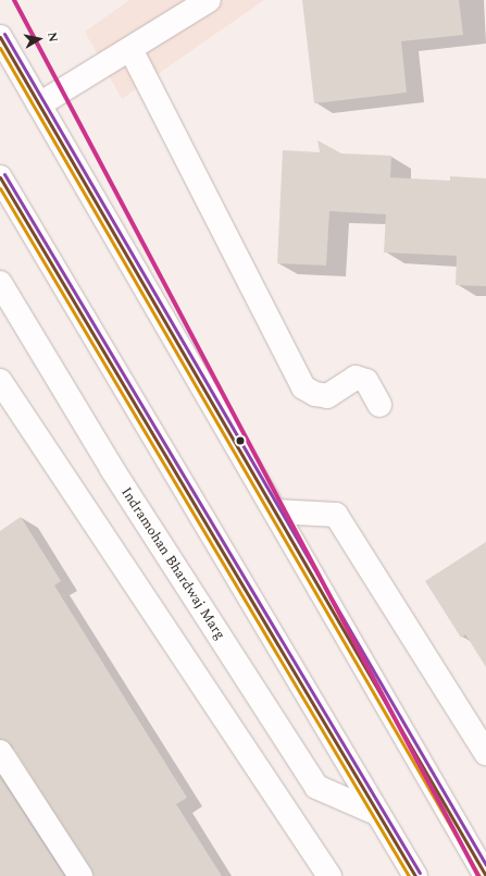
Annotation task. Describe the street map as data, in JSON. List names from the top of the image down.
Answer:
{
  "streets": {
    "main road": ["Indramohan Bhardwaj Marg"]
  },
  "north": "right"
}
